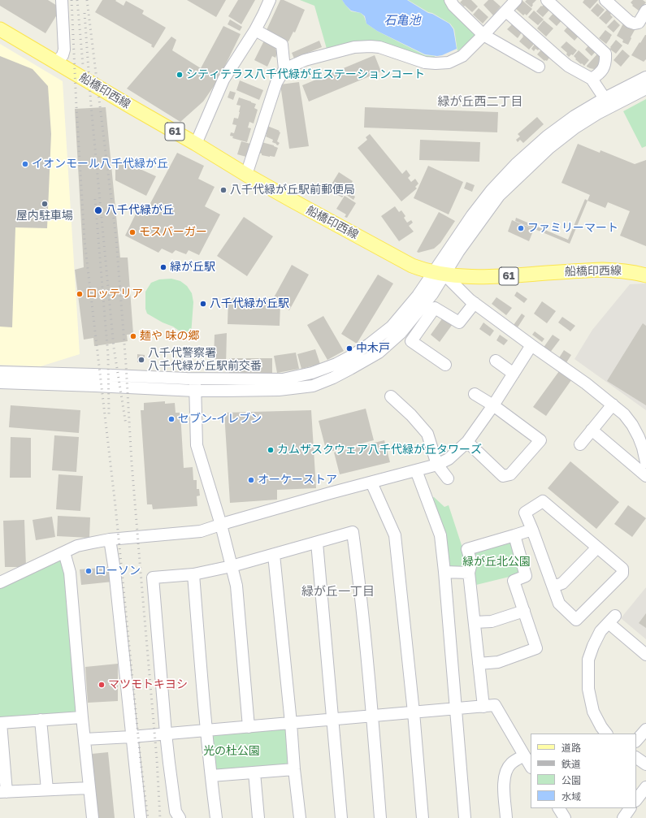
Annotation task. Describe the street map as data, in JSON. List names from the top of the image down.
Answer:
{
  "streets": {
    "main road": ["船橋印西線", "61"]
  },
  "districts": ["緑が丘西二丁目", "緑が丘一丁目"],
  "water": ["石亀池"],
  "parks": ["緑が丘北公園", "光の杜公園"],
  "places": [
    "シティテラス八千代緑が丘ステーションコート",
    "イオンモール八千代緑が丘",
    "八千代緑が丘駅前郵便局",
    "屋内駐車場",
    "八千代緑が丘",
    "ファミリーマート",
    "モスバーガー",
    "緑が丘駅",
    "ロッテリア",
    "八千代緑が丘駅",
    "麺や 味の郷",
    "中木戸",
    "八千代警察署 八千代緑が丘駅前交番",
    "セブン-イレブン",
    "カムザスクウェア八千代緑が丘タワーズ",
    "オーケーストア",
    "ローソン",
    "マツモトキヨシ"
  ],
  "legend": [
    "道路",
    "鉄道",
    "公園",
    "水域"
  ]
}
